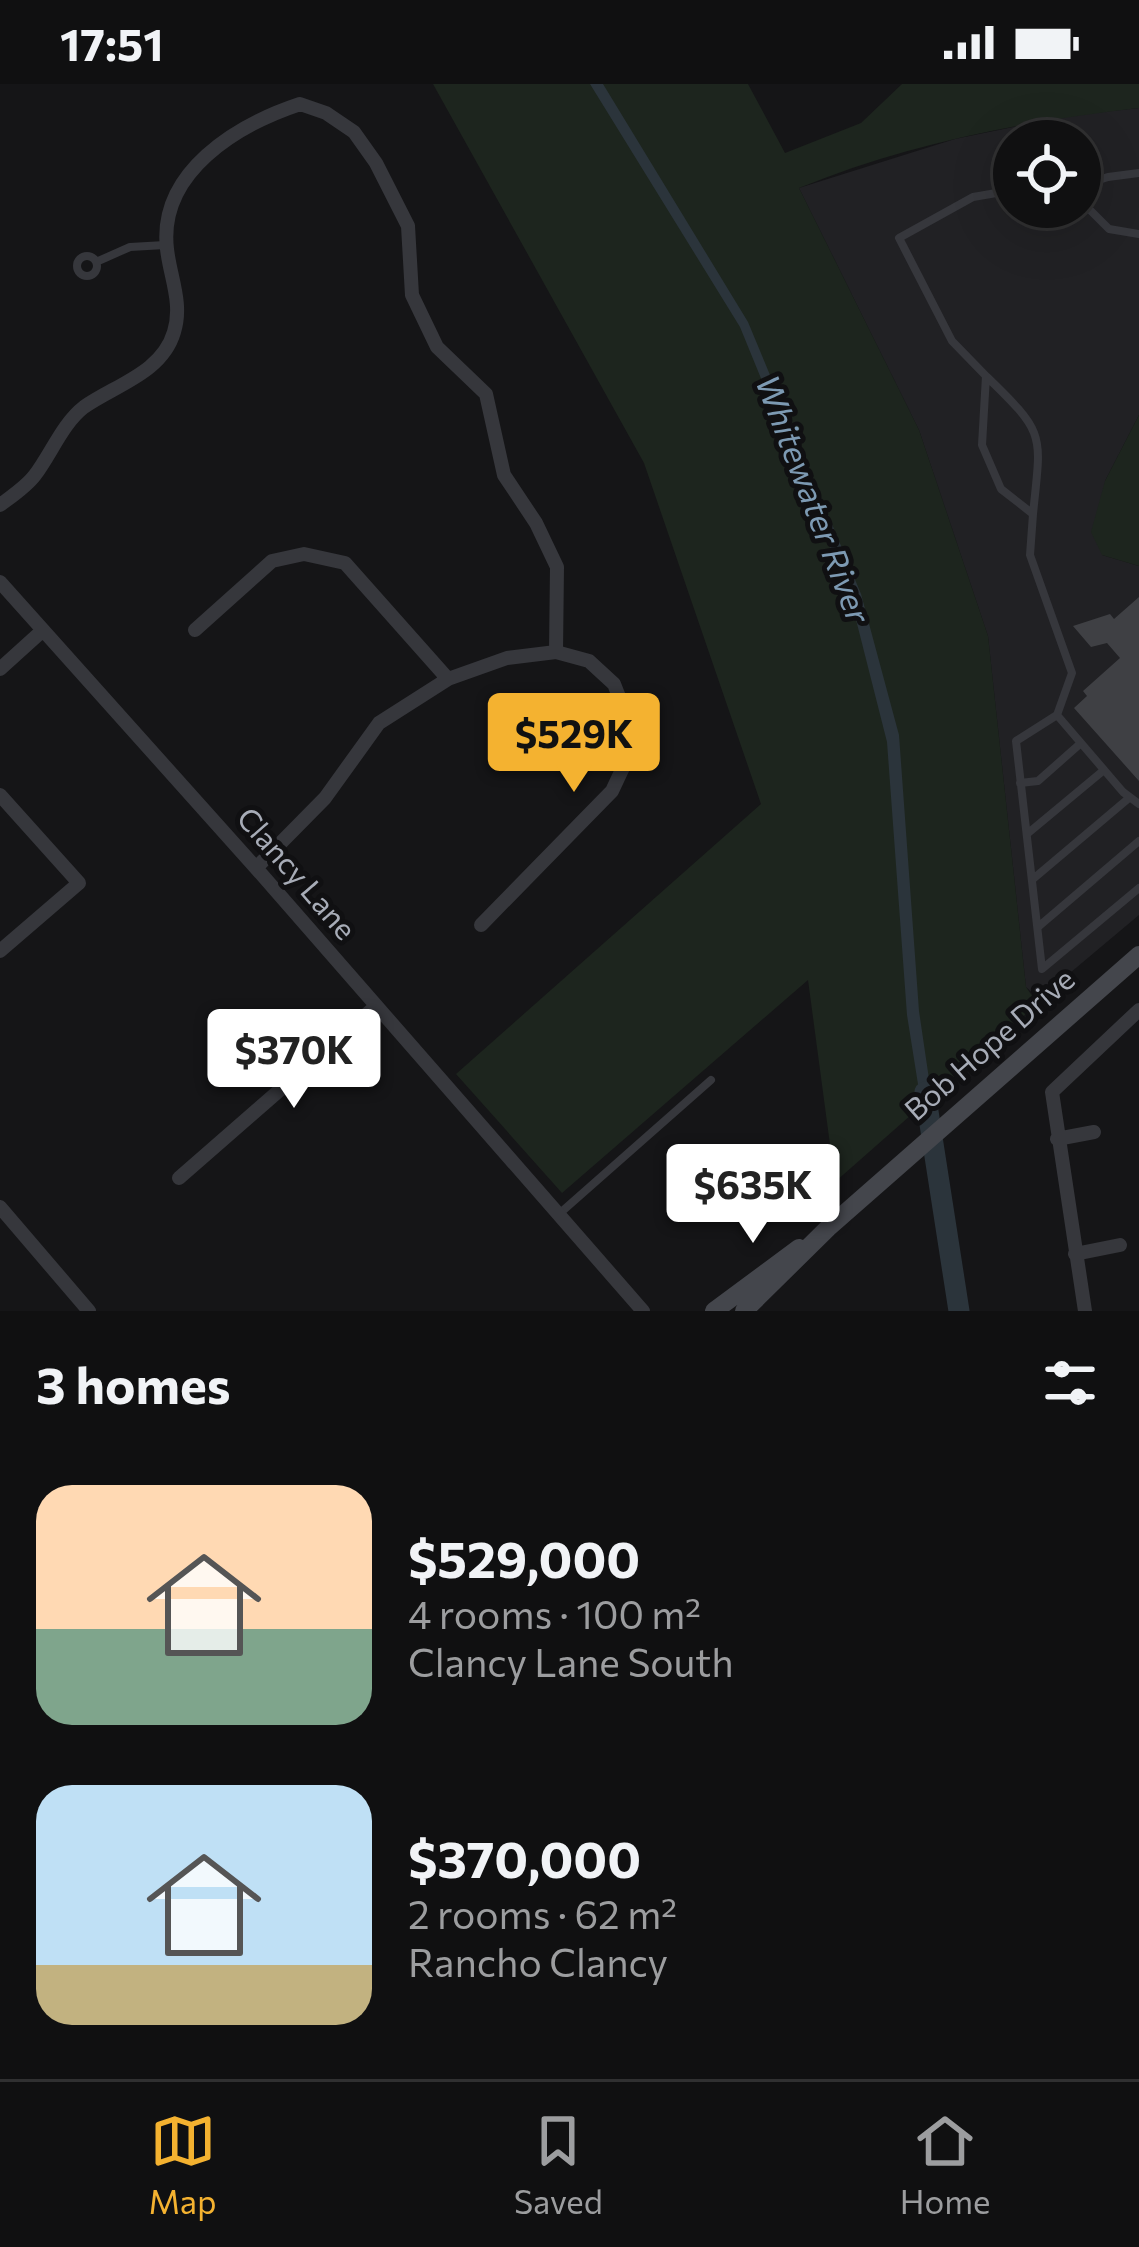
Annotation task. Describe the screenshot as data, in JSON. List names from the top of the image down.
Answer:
{
  "streets": {
    "main road": ["Bob Hope Drive"],
    "street": ["Clancy Lane"]
  },
  "water": ["Whitewater River"],
  "page": {
    "status": "17:51",
    "price": ["$529K", "$370K", "$635K"],
    "heading": "3 homes",
    "list": [
      {
        "name": "$529,000",
        "note": "4 rooms · 100 m² · Clancy Lane South"
      },
      {
        "name": "$370,000",
        "note": "2 rooms · 62 m² · Rancho Clancy"
      }
    ],
    "tabs": ["Map", "Saved", "Home"]
  }
}
